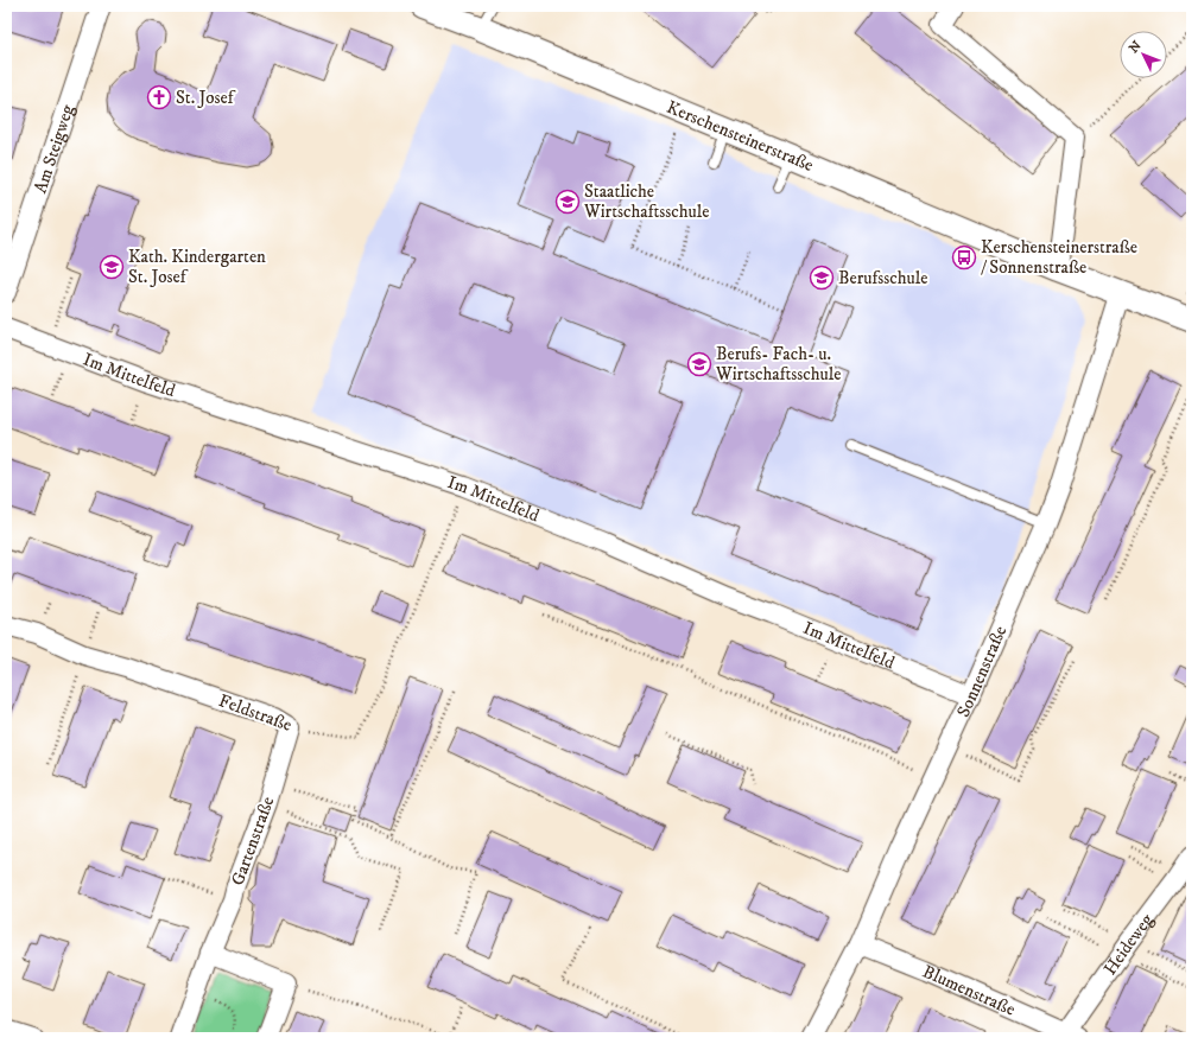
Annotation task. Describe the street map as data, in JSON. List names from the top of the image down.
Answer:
{
  "streets": {
    "street": [
      "Kerschensteinerstraße",
      "Am Steigweg",
      "Im Mittelfeld",
      "Sonnenstraße",
      "Feldstraße",
      "Gartenstraße",
      "Heideweg",
      "Blumenstraße"
    ]
  },
  "crossings": [
    ["Kerschensteinerstraße", "Sonnenstraße"],
    ["Im Mittelfeld", "Sonnenstraße"],
    ["Im Mittelfeld", "Feldstraße"],
    ["Sonnenstraße", "Blumenstraße"],
    ["Feldstraße", "Gartenstraße"],
    ["Heideweg", "Blumenstraße"]
  ],
  "places": {
    "church": ["St. Josef"],
    "school or university": [
      "Staatliche Wirtschaftsschule",
      "Kath. Kindergarten St. Josef",
      "Berufsschule",
      "Berufs- Fach- u. Wirtschaftsschule"
    ],
    "bus stop": ["Kerschensteinerstraße / Sonnenstraße"]
  },
  "north": "top left"
}
